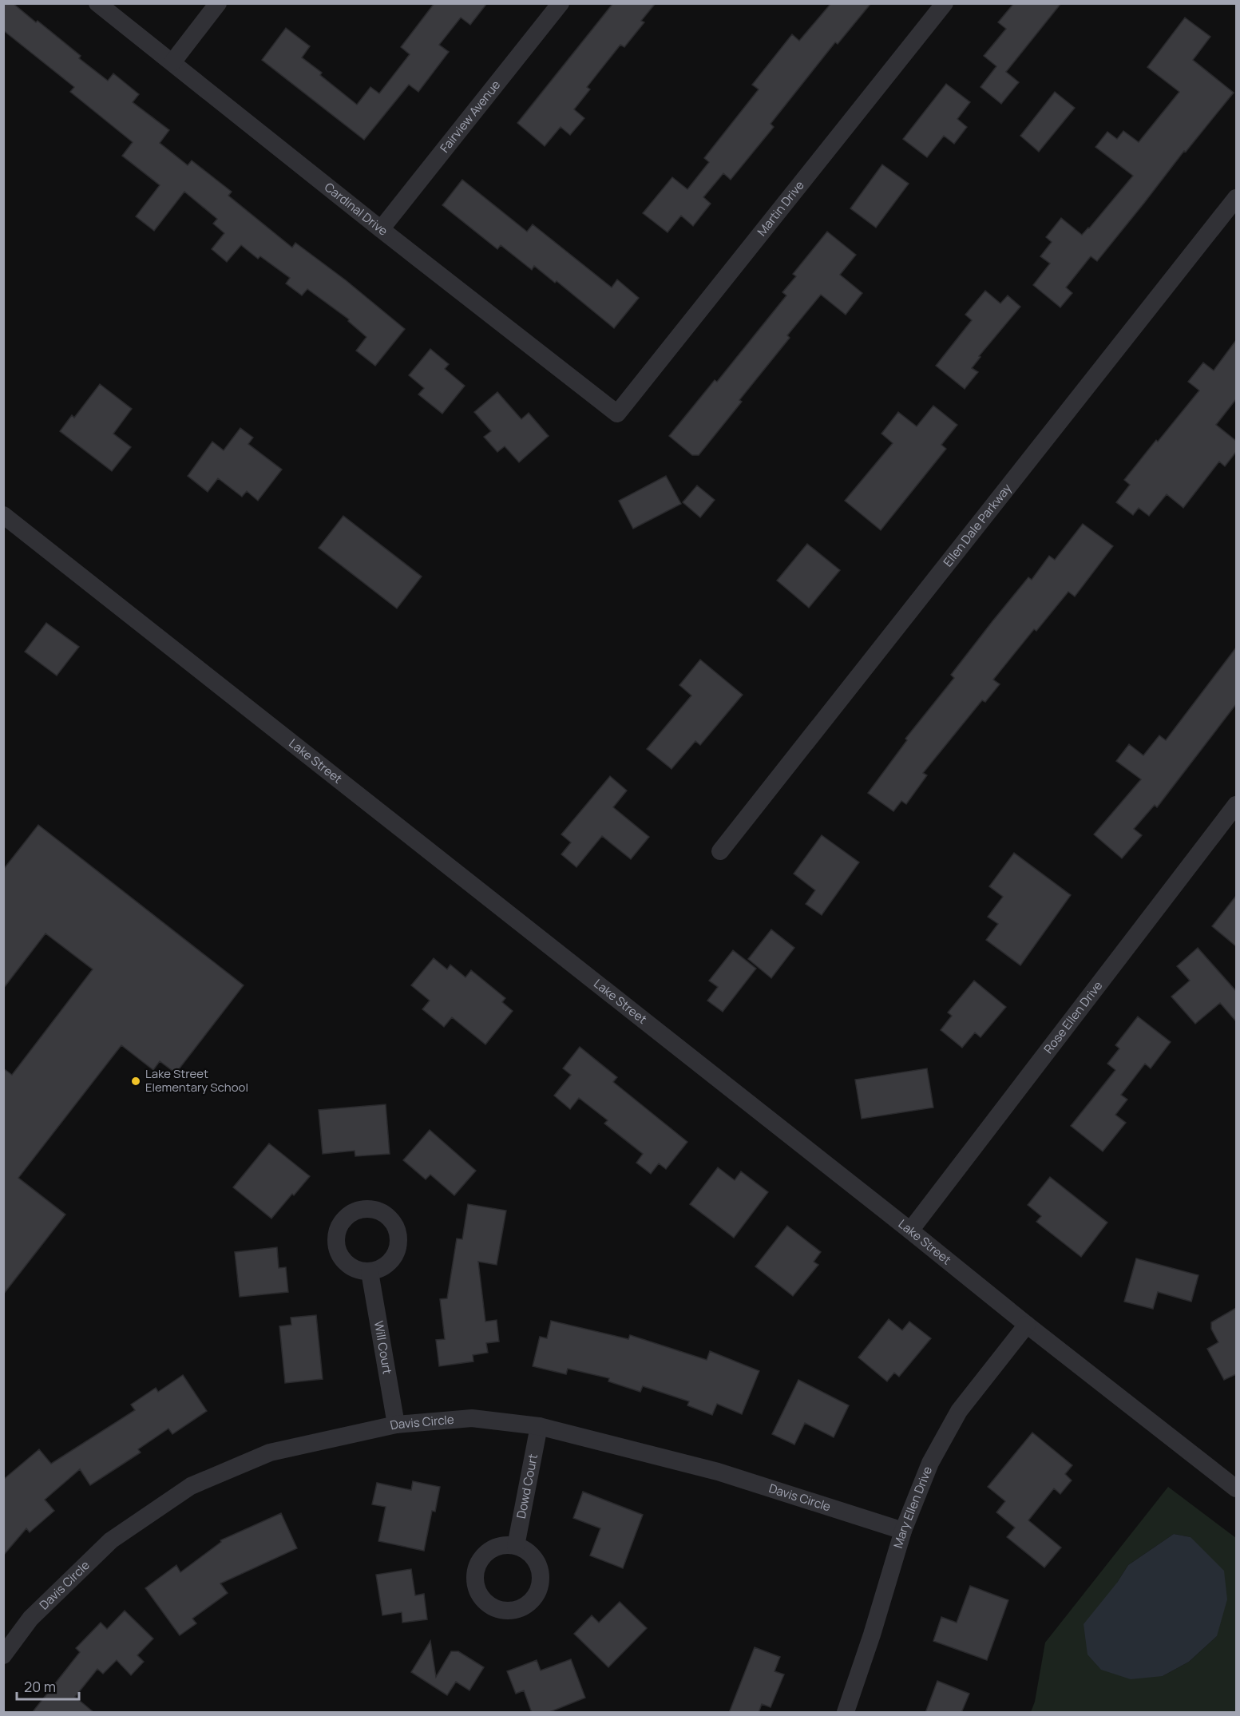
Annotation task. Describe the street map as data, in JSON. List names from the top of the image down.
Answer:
{
  "streets": {
    "street": [
      "Fairview Avenue",
      "Martin Drive",
      "Cardinal Drive",
      "Ellen Dale Parkway",
      "Lake Street",
      "Rose Ellen Drive",
      "Will Court",
      "Davis Circle",
      "Dowd Court",
      "Mary Ellen Drive"
    ]
  },
  "crossings": [
    ["Fairview Avenue", "Cardinal Drive"],
    ["Martin Drive", "Cardinal Drive"],
    ["Lake Street", "Rose Ellen Drive"],
    ["Lake Street", "Mary Ellen Drive"],
    ["Will Court", "Davis Circle"],
    ["Davis Circle", "Dowd Court"],
    ["Davis Circle", "Mary Ellen Drive"]
  ],
  "places": ["Lake Street Elementary School"],
  "scale_bar": "20 m"
}
